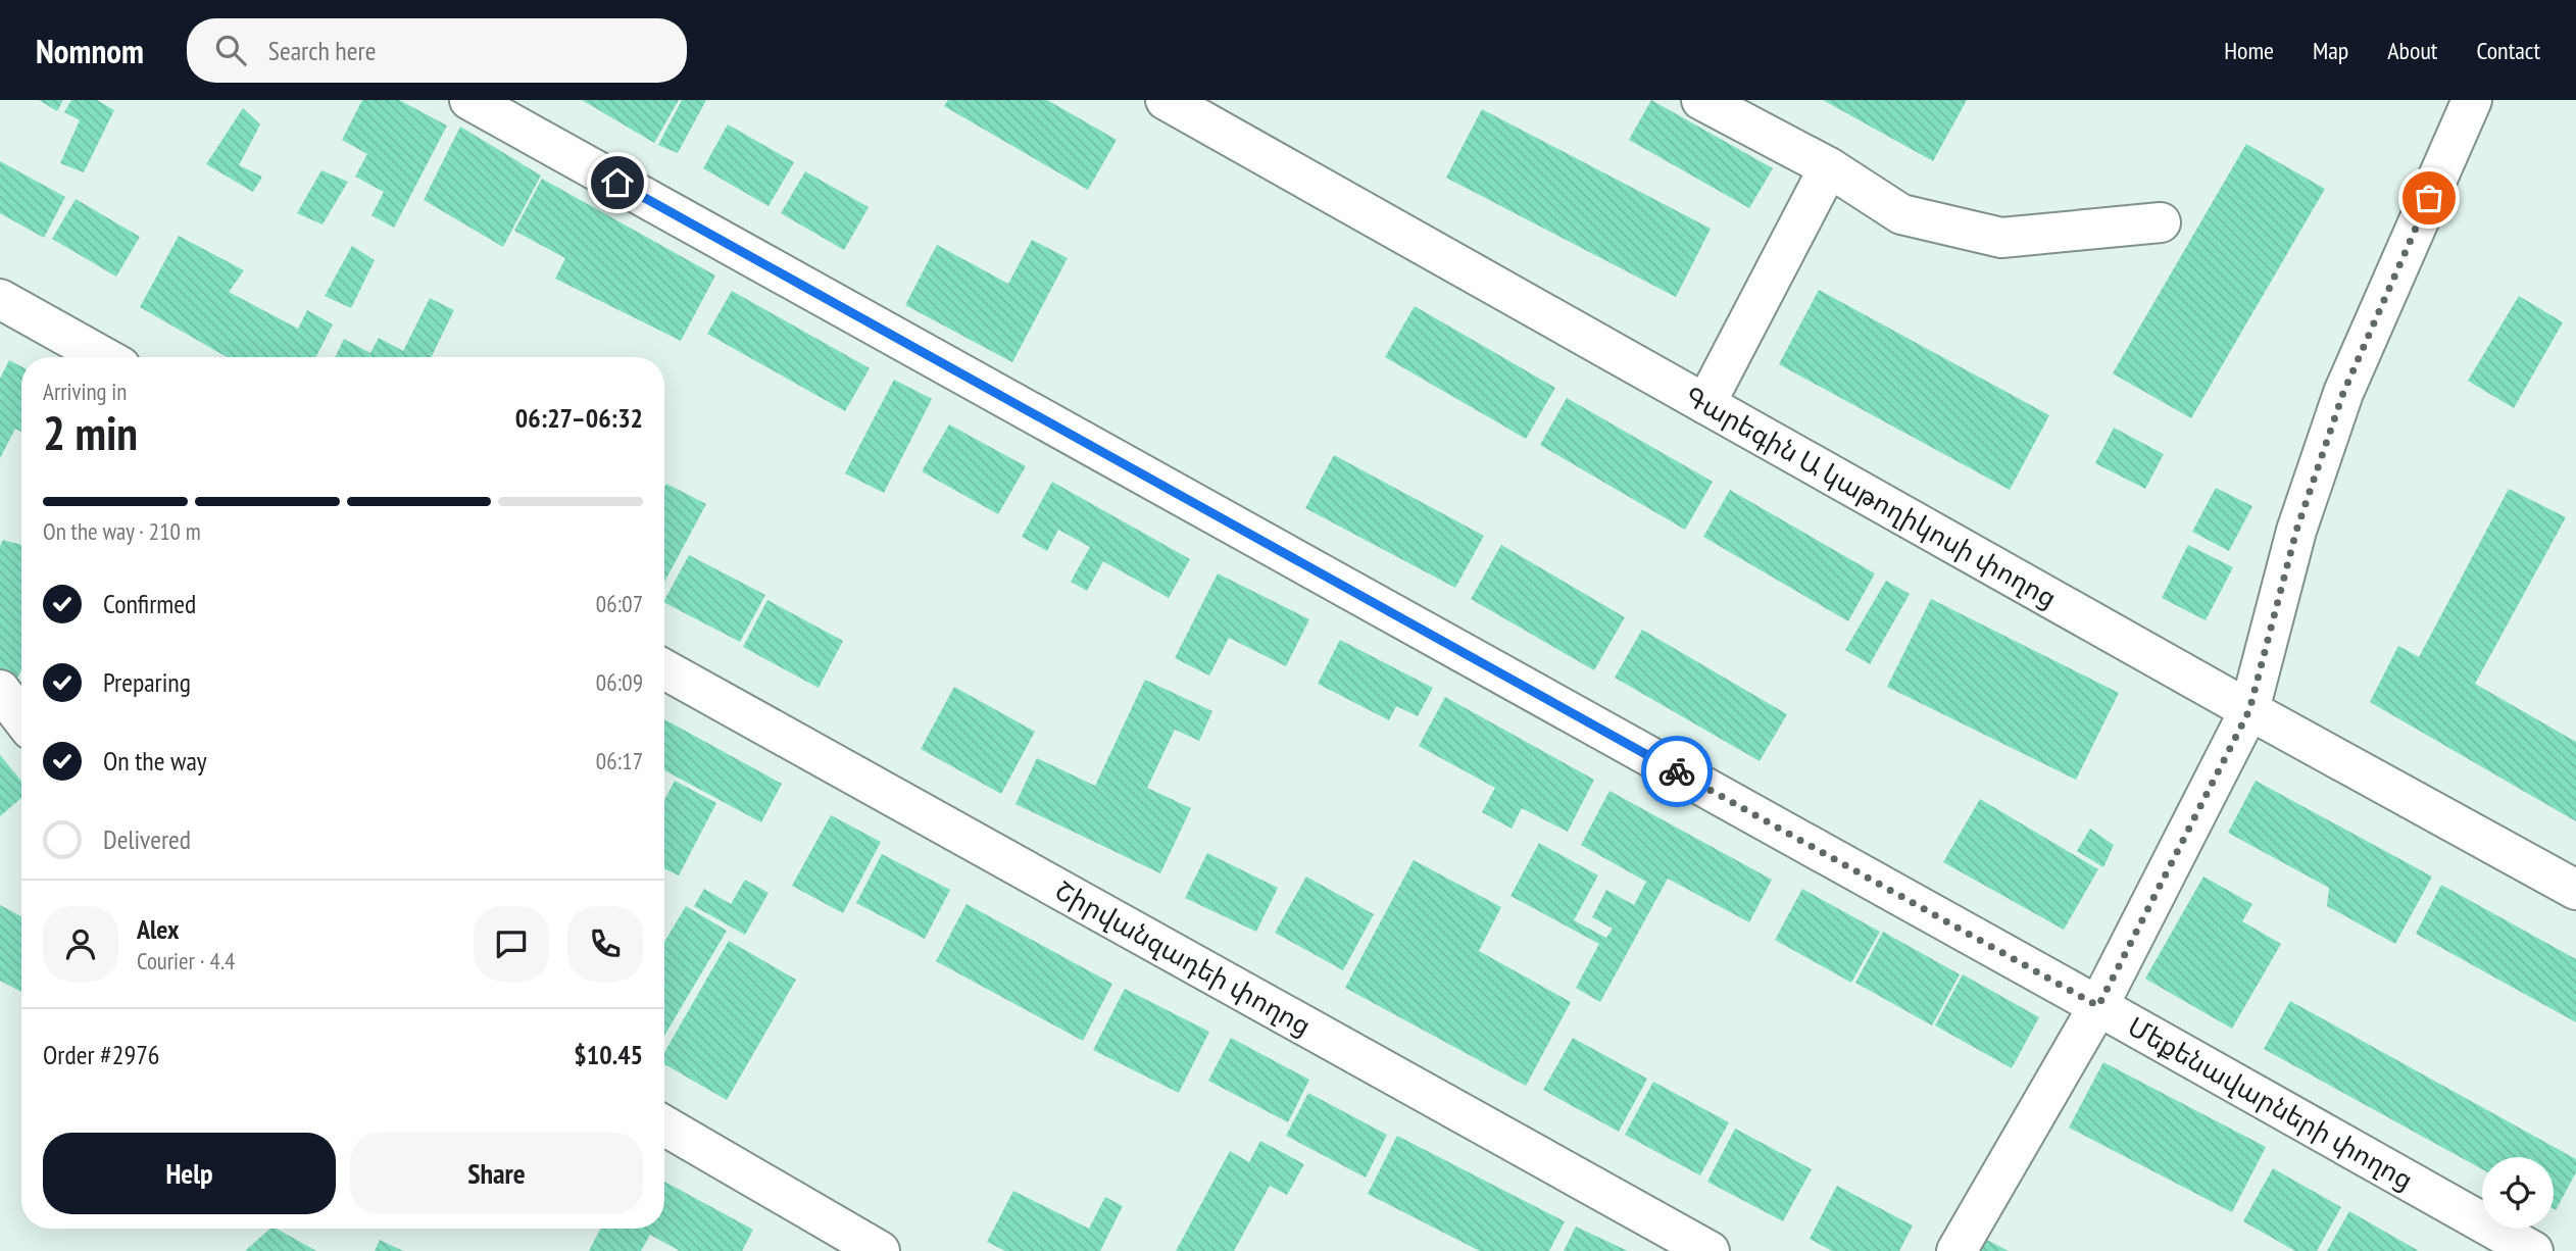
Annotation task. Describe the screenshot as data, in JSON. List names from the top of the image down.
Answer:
{
  "streets": {
    "street": ["Գարեգին Ա կաթողիկոսի փողոց", "Շիրվանզադեի փողոց", "Մեքենավարների փողոց"]
  },
  "page": {
    "header": "Nomnom",
    "search": "Search here",
    "nav": [
      "Home",
      "Map",
      "About",
      "Contact"
    ],
    "heading": ["2 min", "Arriving in", "06:27–06:32"],
    "panel": [
      "Alex",
      "Courier · 4.4",
      "Order #2976",
      "$10.45"
    ],
    "bar": "On the way · 210 m",
    "list": [
      ["Confirmed", "06:07"],
      ["Preparing", "06:09"],
      ["On the way", "06:17"],
      "Delivered"
    ],
    "buttons": ["Help", "Share"]
  }
}
